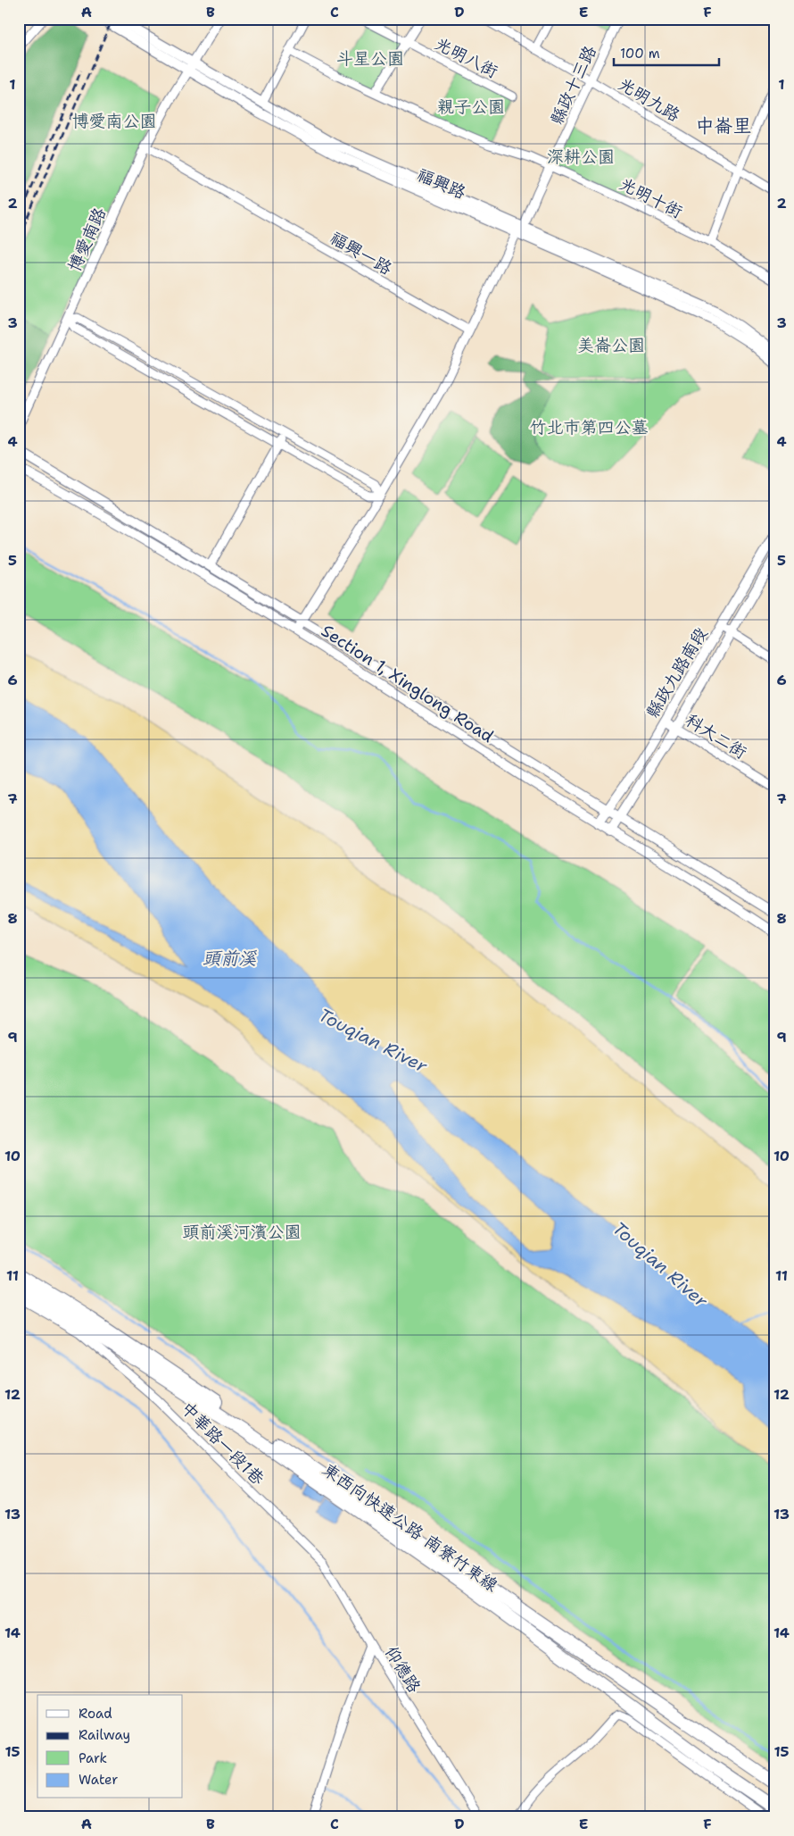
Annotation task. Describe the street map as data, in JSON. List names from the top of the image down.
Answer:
{
  "streets": {
    "highway": ["東西向快速公路 南寮竹東線"],
    "street": [
      "光明八街",
      "縣政十三路",
      "光明九路",
      "福興路",
      "光明十街",
      "博愛南路",
      "福興一路",
      "縣政九路南段",
      "Section 1, Xinglong Road",
      "科大二街",
      "中華路一段1巷",
      "仰德路"
    ]
  },
  "crossings": [
    ["縣政十三路", "光明九路"],
    ["縣政十三路", "福興路"],
    ["縣政十三路", "光明十街"],
    ["福興路", "博愛南路"],
    ["博愛南路", "福興一路"],
    ["縣政九路南段", "Section 1, Xinglong Road"],
    ["縣政九路南段", "科大二街"],
    ["中華路一段1巷", "仰德路"]
  ],
  "districts": ["中崙里"],
  "water": ["頭前溪", "Touqian River"],
  "parks": [
    "斗星公園",
    "親子公園",
    "博愛南公園",
    "深耕公園",
    "美崙公園",
    "竹北市第四公墓",
    "頭前溪河濱公園"
  ],
  "legend": [
    "Road",
    "Railway",
    "Park",
    "Water"
  ],
  "scale_bar": "100 m",
  "grid": {
    "columns": [
      "A",
      "B",
      "C",
      "D",
      "E",
      "F"
    ],
    "rows": [
      "1",
      "2",
      "3",
      "4",
      "5",
      "6",
      "7",
      "8",
      "9",
      "10",
      "11",
      "12",
      "13",
      "14",
      "15"
    ]
  }
}
